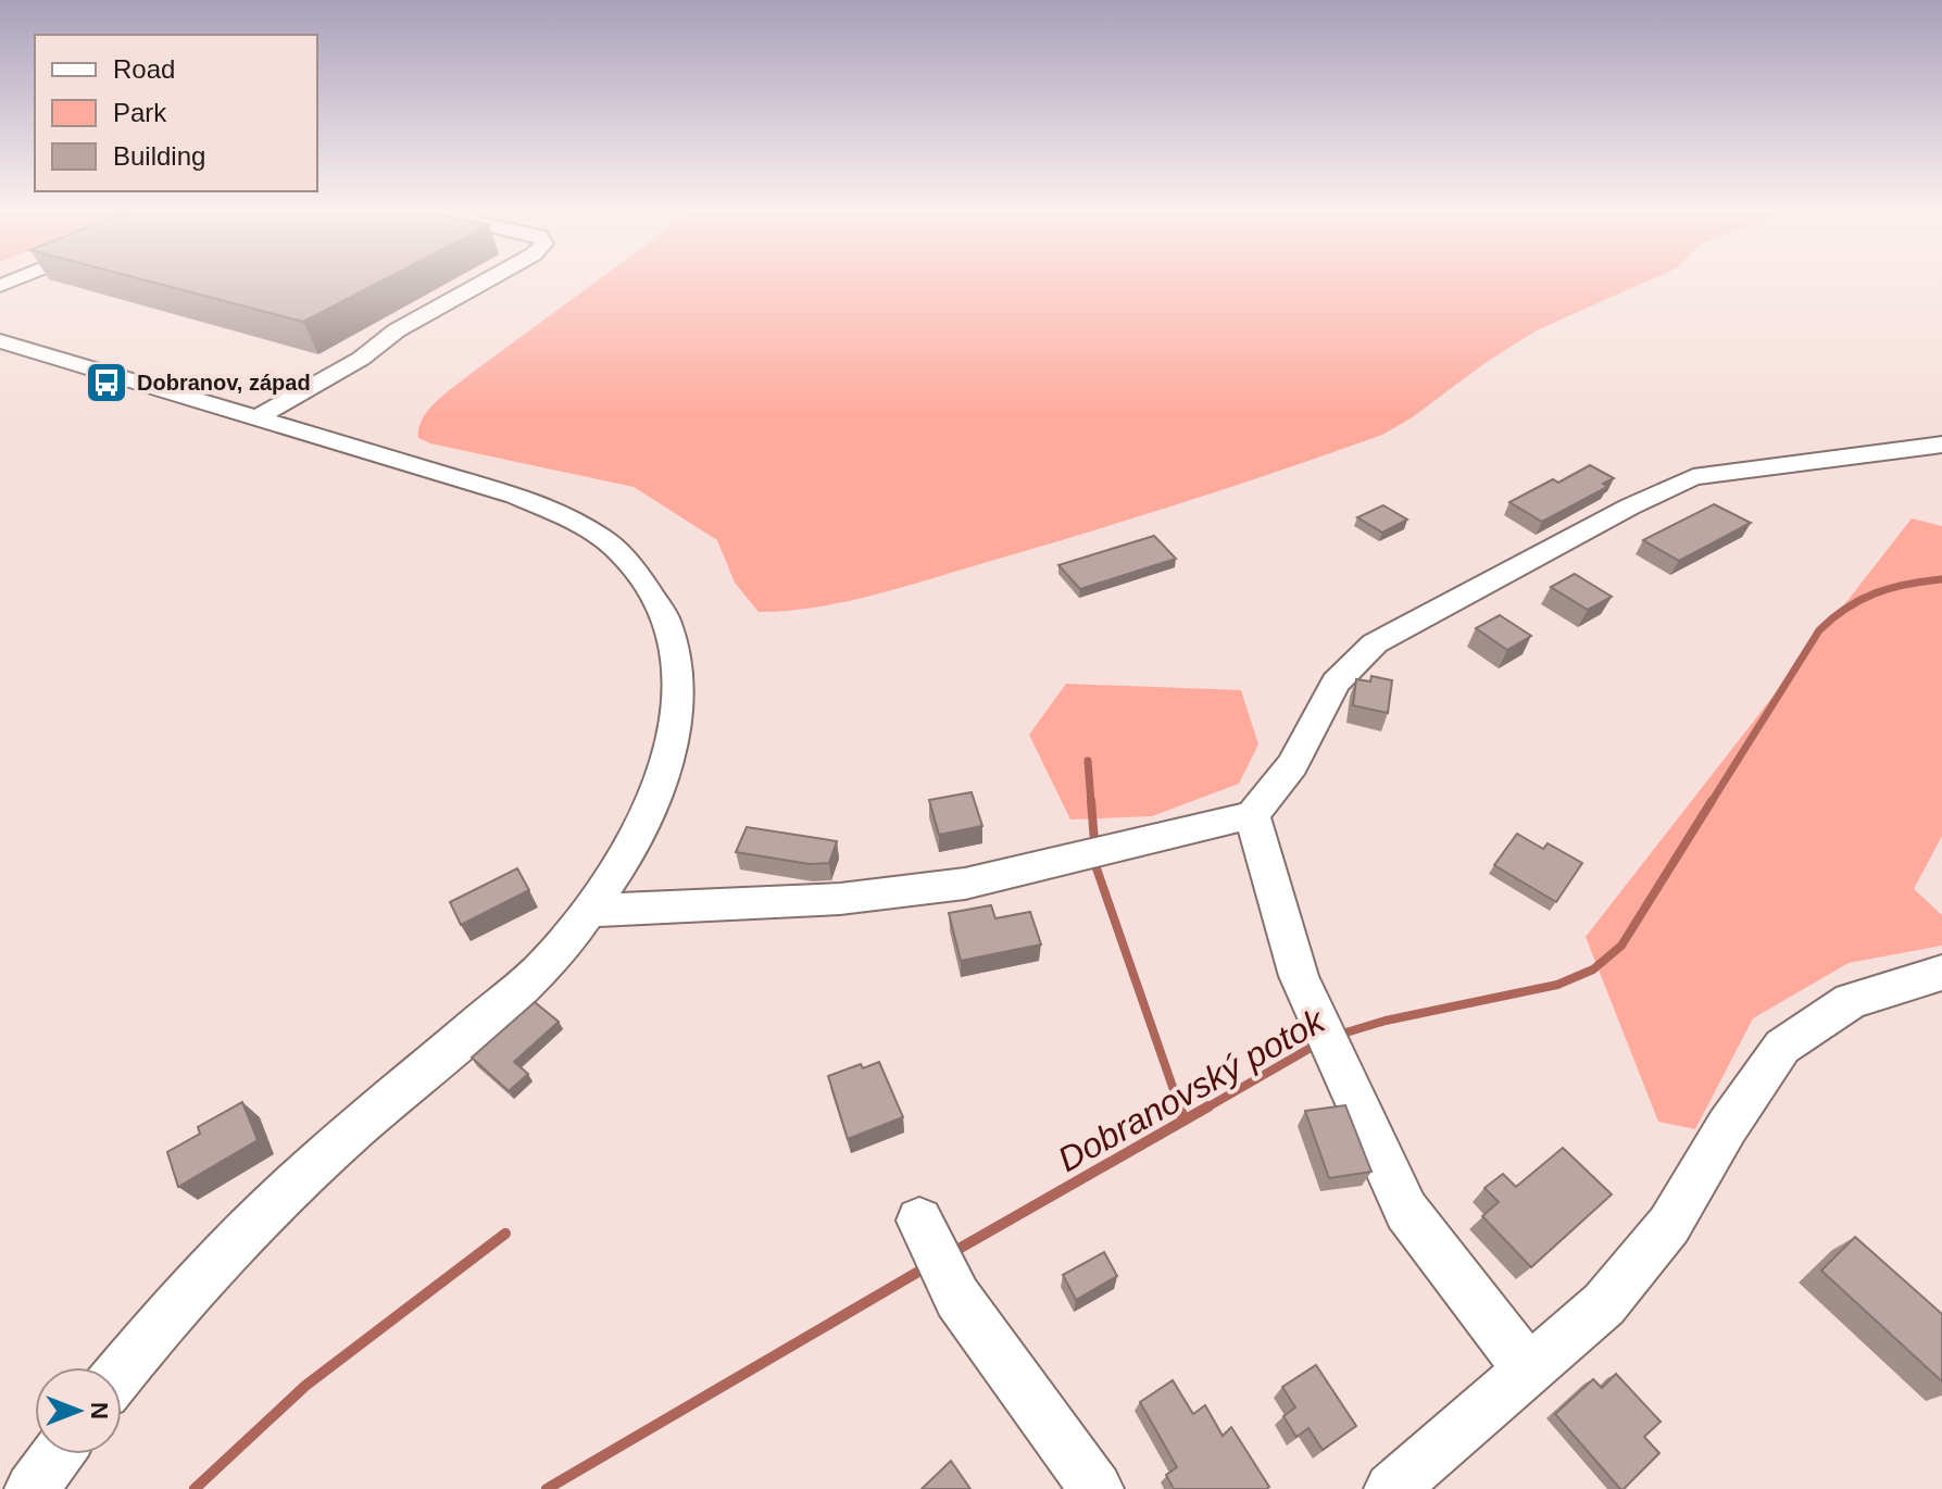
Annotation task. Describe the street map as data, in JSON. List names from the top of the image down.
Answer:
{
  "water": ["Dobranovský potok"],
  "places": {
    "bus stop": ["Dobranov, západ"]
  },
  "legend": ["Road", "Park", "Building"],
  "north": "right"
}
